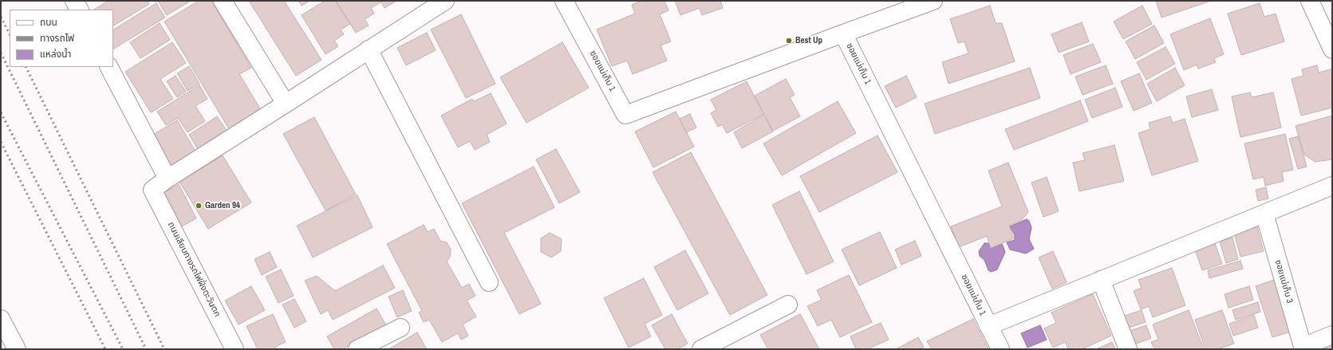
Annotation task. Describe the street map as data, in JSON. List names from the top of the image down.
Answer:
{
  "streets": {
    "street": ["ซอยแม่เก็บ 1", "ถนนเลียบทางรถไฟฝั่งตะวันตก", "ซอยแม่เก็บ 3"]
  },
  "places": ["Best Up", "Garden 94"],
  "legend": ["ถนน", "ทางรถไฟ", "แหล่งน้ำ"]
}
